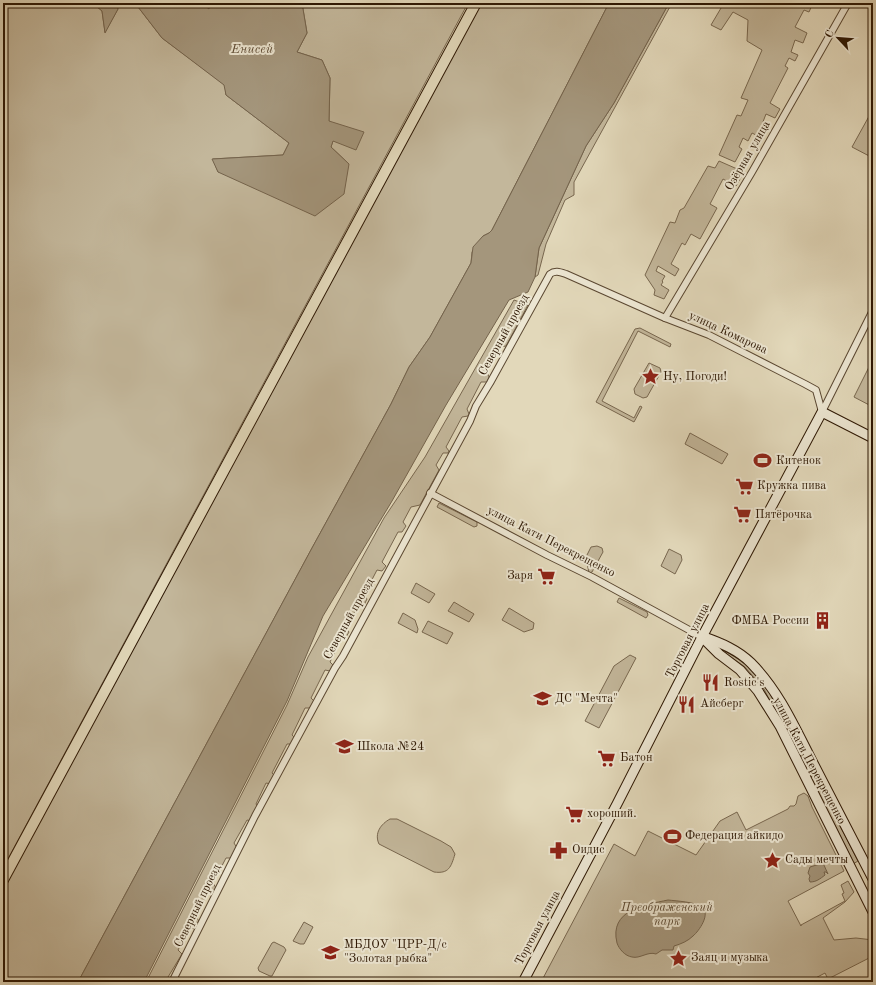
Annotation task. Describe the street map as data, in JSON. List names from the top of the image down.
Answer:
{
  "streets": {
    "street": [
      "Озёрная улица",
      "улица Комарова",
      "Северный проезд",
      "улица Кати Перекрещенко",
      "Торговая улица"
    ]
  },
  "crossings": [
    ["Озёрная улица", "улица Комарова"],
    ["улица Комарова", "Северный проезд"],
    ["улица Комарова", "Торговая улица"],
    ["Северный проезд", "улица Кати Перекрещенко"],
    ["улица Кати Перекрещенко", "Торговая улица"]
  ],
  "water": ["Енисей"],
  "parks": ["Преображенский парк"],
  "places": {
    "place": ["Ну, Погоди!", "Сады мечты", "Заяц и музыка"],
    "sports": ["Китенок", "Федерация айкидо"],
    "supermarket": [
      "Кружка пива",
      "Пятёрочка",
      "Заря",
      "Батон",
      "хороший."
    ],
    "building": ["ФМБА России"],
    "restaurant": ["Rostic's", "Айсберг"],
    "school or university": ["ДС \"Мечта\"", "Школа №24", "МБДОУ \"ЦРР-Д/с \"Золотая рыбка\""],
    "pharmacy": ["Оидис"]
  },
  "north": "top left"
}
